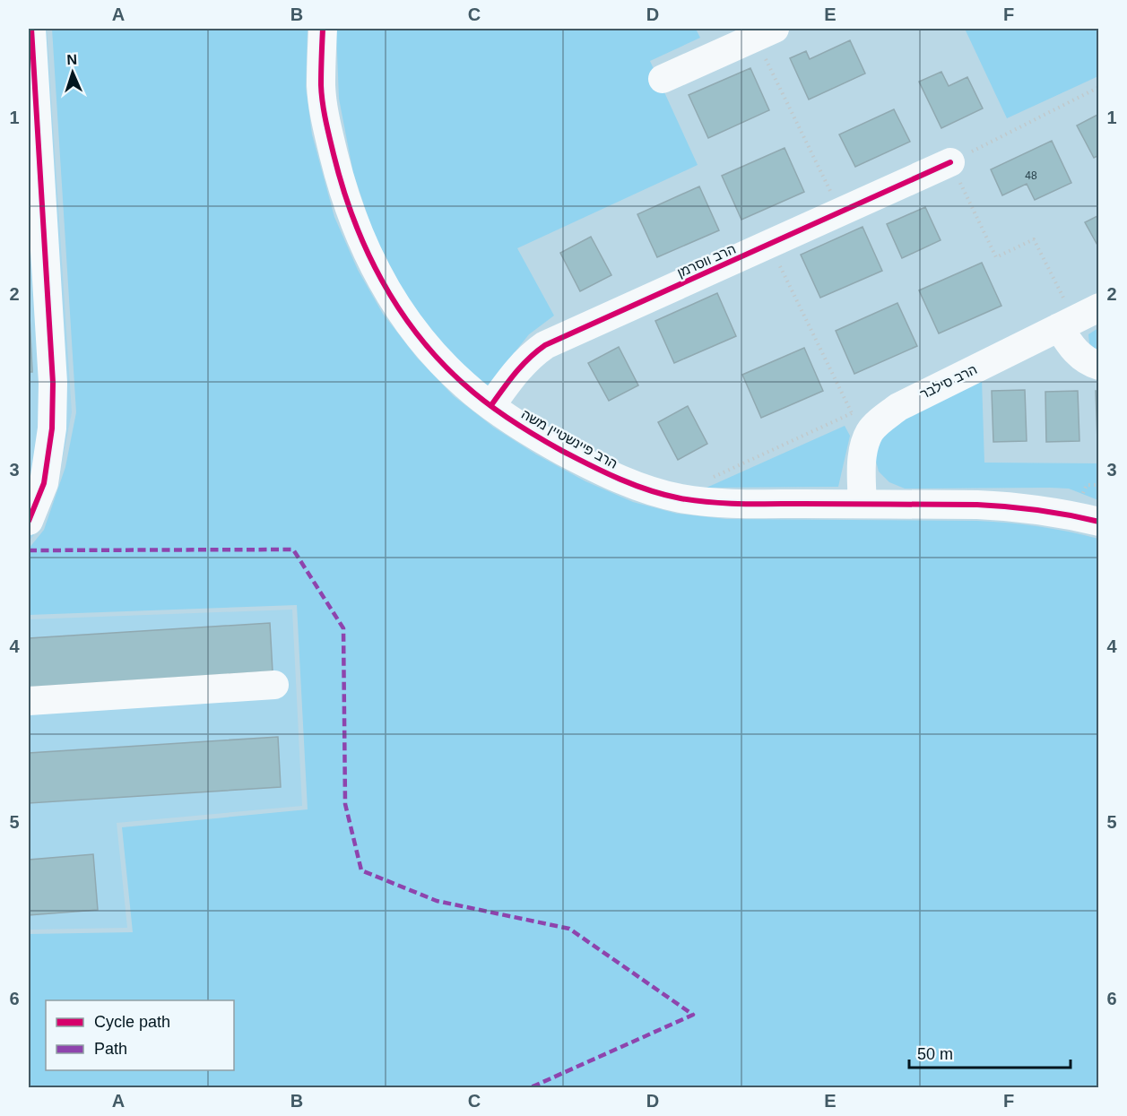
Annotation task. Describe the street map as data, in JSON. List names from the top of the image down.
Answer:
{
  "streets": {
    "street": ["הרב ווסרמן", "הרב סילבר", "הרב פיינשטיין משה"]
  },
  "crossings": [
    ["הרב ווסרמן", "הרב פיינשטיין משה"],
    ["הרב סילבר", "הרב פיינשטיין משה"]
  ],
  "house_numbers": ["48"],
  "legend": ["Cycle path", "Path"],
  "scale_bar": "50 m",
  "north": "top",
  "grid": {
    "columns": [
      "A",
      "B",
      "C",
      "D",
      "E",
      "F"
    ],
    "rows": [
      "1",
      "2",
      "3",
      "4",
      "5",
      "6"
    ]
  }
}
